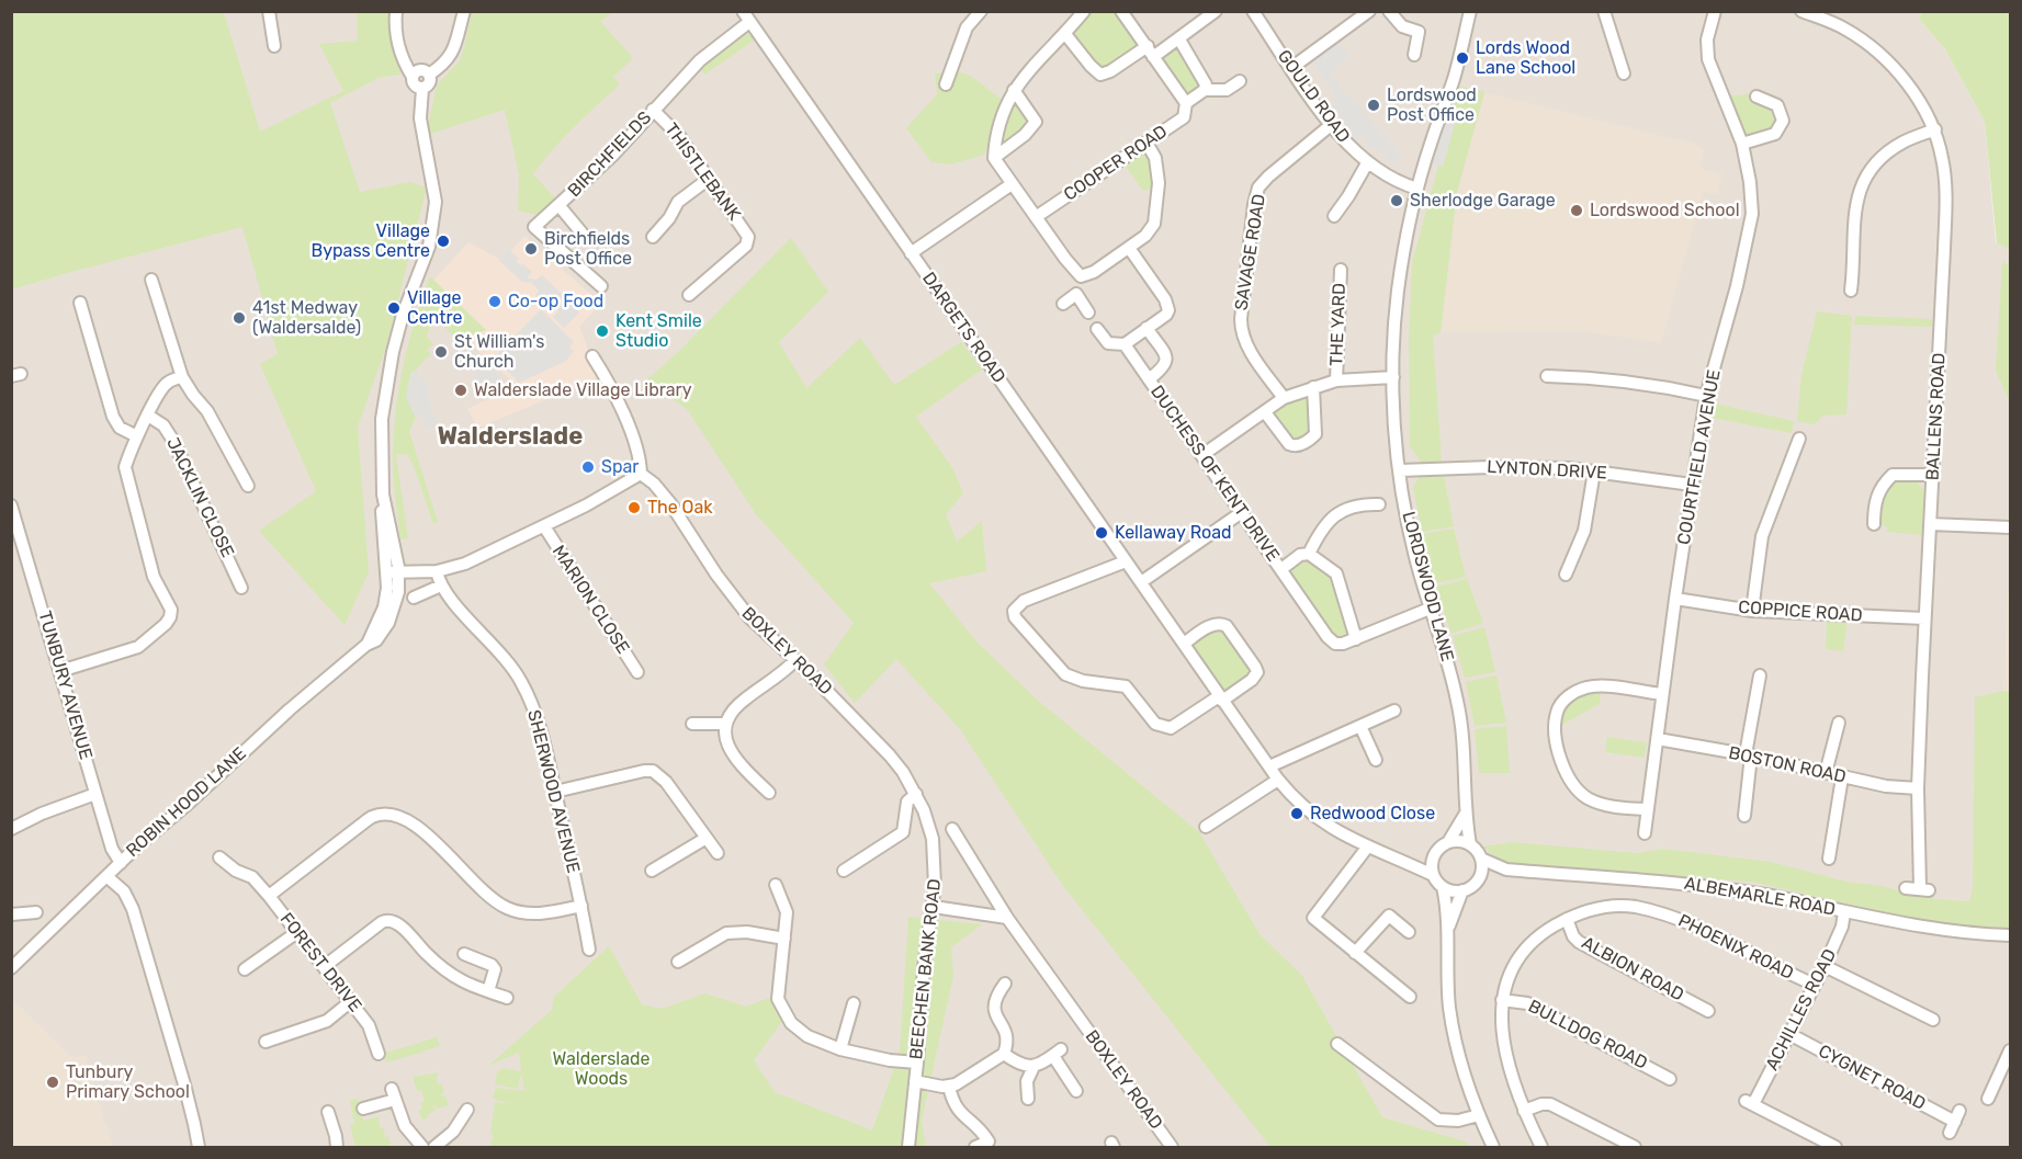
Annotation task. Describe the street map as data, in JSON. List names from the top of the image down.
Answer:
{
  "streets": {
    "street": [
      "GOULD ROAD",
      "BIRCHFIELDS",
      "COOPER ROAD",
      "THISTLEBANK",
      "SAVAGE ROAD",
      "THE YARD",
      "DARGETS ROAD",
      "BALLENS ROAD",
      "COURTFIELD AVENUE",
      "LYNTON DRIVE",
      "DUCHESS OF KENT DRIVE",
      "JACKLIN CLOSE",
      "LORDSWOOD LANE",
      "MARION CLOSE",
      "COPPICE ROAD",
      "BOXLEY ROAD",
      "TUNBURY AVENUE",
      "BOSTON ROAD",
      "SHERWOOD AVENUE",
      "ROBIN HOOD LANE",
      "ALBEMARLE ROAD",
      "PHOENIX ROAD",
      "FOREST DRIVE",
      "BEECHEN BANK ROAD",
      "ALBION ROAD",
      "ACHILLES ROAD",
      "BULLDOG ROAD",
      "CYGNET ROAD"
    ]
  },
  "crossings": [
    ["GOULD ROAD", "SAVAGE ROAD"],
    ["GOULD ROAD", "LORDSWOOD LANE"],
    ["BIRCHFIELDS", "THISTLEBANK"],
    ["BIRCHFIELDS", "DARGETS ROAD"],
    ["DARGETS ROAD", "LORDSWOOD LANE"],
    ["DARGETS ROAD", "ALBEMARLE ROAD"],
    ["BALLENS ROAD", "COPPICE ROAD"],
    ["BALLENS ROAD", "BOSTON ROAD"],
    ["COURTFIELD AVENUE", "LYNTON DRIVE"],
    ["COURTFIELD AVENUE", "COPPICE ROAD"],
    ["COURTFIELD AVENUE", "BOSTON ROAD"],
    ["LYNTON DRIVE", "LORDSWOOD LANE"],
    ["DUCHESS OF KENT DRIVE", "LORDSWOOD LANE"],
    ["LORDSWOOD LANE", "ALBEMARLE ROAD"],
    ["BOXLEY ROAD", "BEECHEN BANK ROAD"],
    ["TUNBURY AVENUE", "ROBIN HOOD LANE"],
    ["ALBEMARLE ROAD", "ACHILLES ROAD"],
    ["PHOENIX ROAD", "ALBION ROAD"],
    ["PHOENIX ROAD", "ACHILLES ROAD"],
    ["PHOENIX ROAD", "BULLDOG ROAD"],
    ["ACHILLES ROAD", "CYGNET ROAD"]
  ],
  "districts": ["Walderslade"],
  "parks": ["Walderslade Woods"],
  "places": [
    "Lords Wood Lane School",
    "Lordswood Post Office",
    "Sherlodge Garage",
    "Lordswood School",
    "Village Bypass Centre",
    "Birchfields Post Office",
    "Co-op Food",
    "Village Centre",
    "41st Medway (Waldersalde)",
    "Kent Smile Studio",
    "St William's Church",
    "Walderslade Village Library",
    "Spar",
    "The Oak",
    "Kellaway Road",
    "Redwood Close",
    "Tunbury Primary School"
  ]
}
